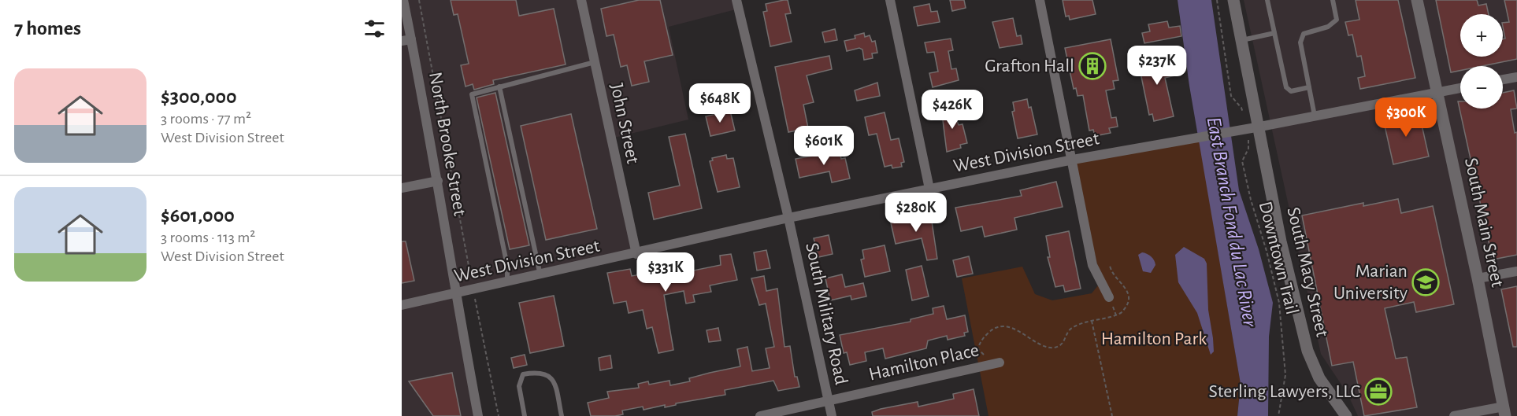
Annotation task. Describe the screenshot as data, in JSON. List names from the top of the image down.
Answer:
{
  "streets": {
    "main road": ["South Main Street", "South Macy Street"],
    "street": [
      "John Street",
      "North Brooke Street",
      "West Division Street",
      "South Military Road",
      "Hamilton Place"
    ],
    "path": ["Downtown Trail"]
  },
  "crossings": [
    ["John Street", "West Division Street"],
    ["North Brooke Street", "West Division Street"],
    ["West Division Street", "South Main Street"],
    ["West Division Street", "Downtown Trail"],
    ["West Division Street", "South Macy Street"],
    ["West Division Street", "South Military Road"],
    ["South Military Road", "Hamilton Place"]
  ],
  "water": ["East Branch Fond du Lac River"],
  "parks": ["Hamilton Park"],
  "places": {
    "building": ["Grafton Hall"],
    "school or university": ["Marian University"],
    "office": ["Sterling Lawyers, LLC"]
  },
  "page": {
    "heading": "7 homes",
    "map_buttons": ["+", "−"],
    "price": [
      "$237K",
      "$648K",
      "$426K",
      "$300K",
      "$601K",
      "$280K",
      "$331K"
    ],
    "list": [
      {
        "name": "$300,000",
        "note": "3 rooms · 77 m² · West Division Street"
      },
      {
        "name": "$601,000",
        "note": "3 rooms · 113 m² · West Division Street"
      }
    ]
  }
}
